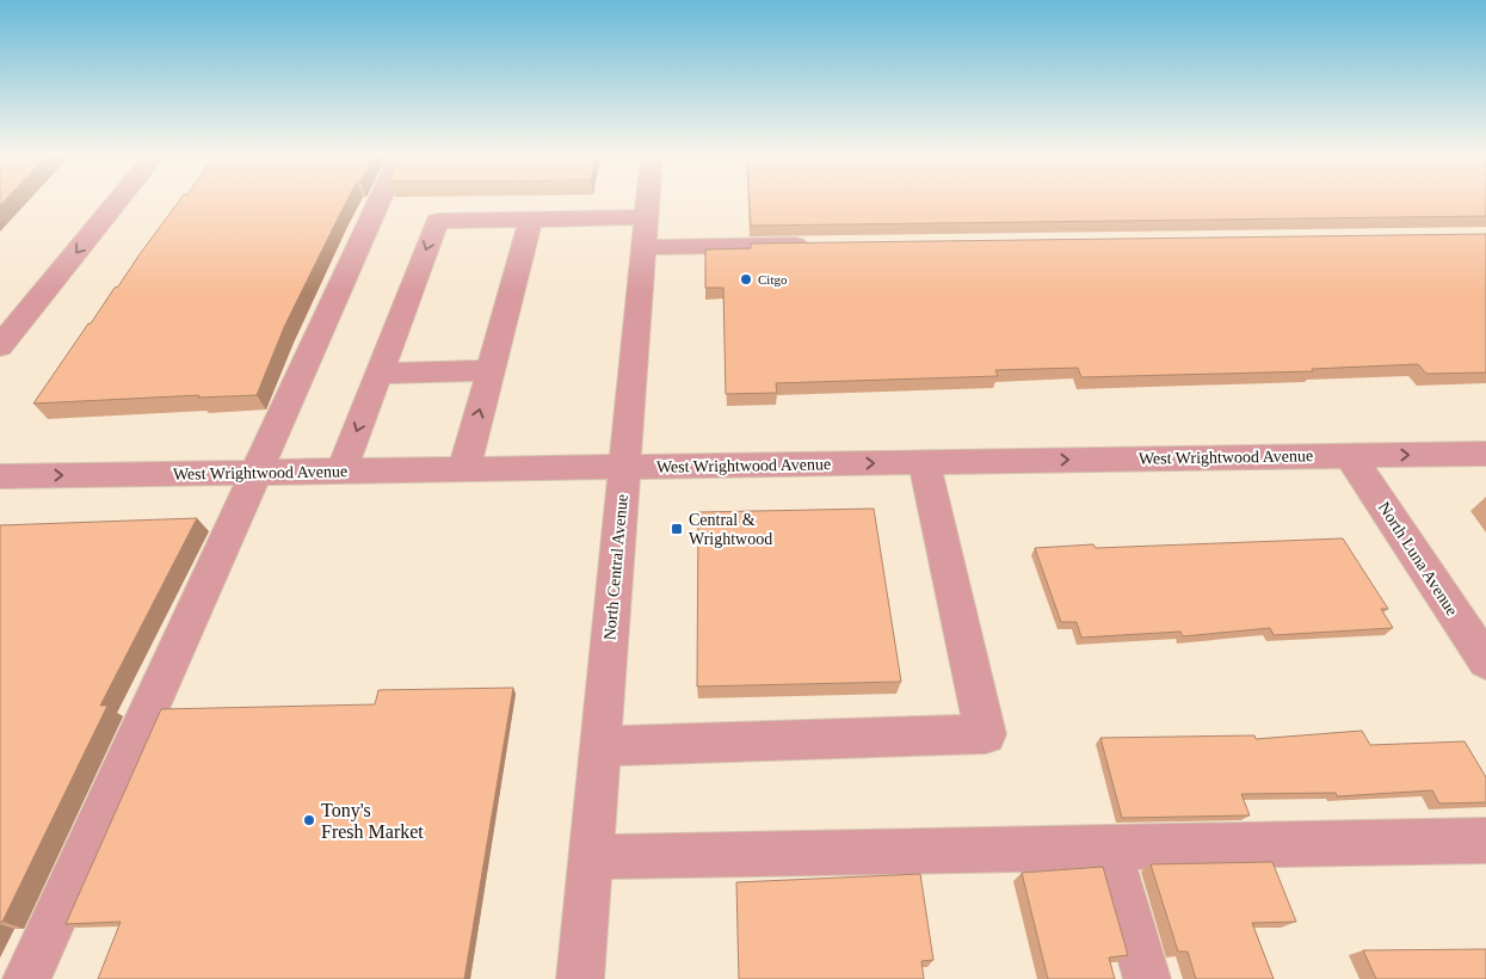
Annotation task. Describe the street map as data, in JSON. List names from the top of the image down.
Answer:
{
  "streets": {
    "street": ["West Wrightwood Avenue", "North Luna Avenue", "North Central Avenue"]
  },
  "crossings": [
    ["West Wrightwood Avenue", "North Luna Avenue"],
    ["West Wrightwood Avenue", "North Central Avenue"]
  ],
  "one_way": ["West Wrightwood Avenue"],
  "places": {
    "other": ["Citgo", "Tony's Fresh Market"],
    "transit": ["Central & Wrightwood"]
  }
}
